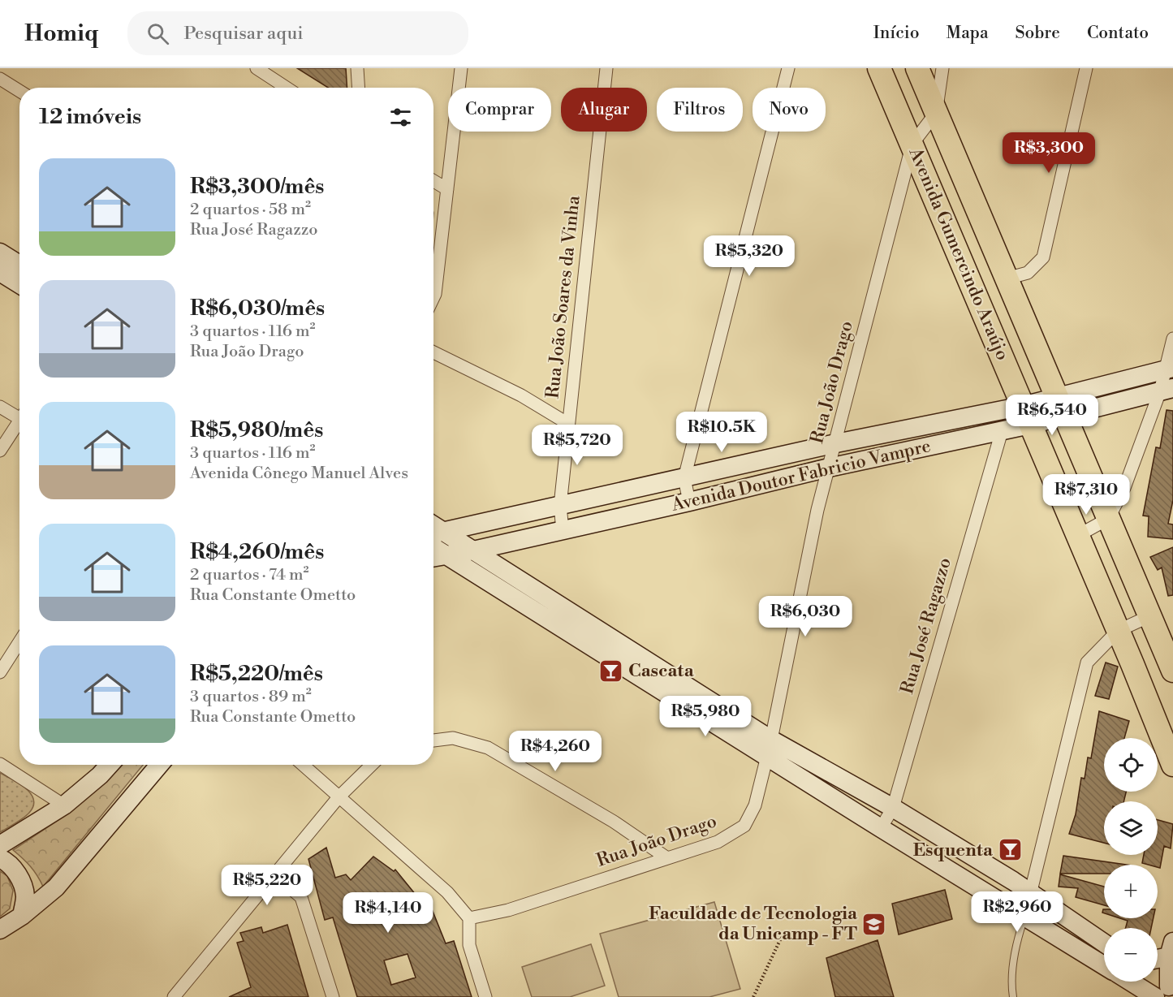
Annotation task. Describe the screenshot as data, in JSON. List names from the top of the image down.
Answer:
{
  "streets": {
    "highway": ["Avenida Gumercindo Araújo"],
    "main road": ["Avenida Doutor Fabricio Vampre"],
    "street": ["Rua João Soares da Vinha", "Rua João Drago", "Rua José Ragazzo"]
  },
  "crossings": [
    ["Avenida Gumercindo Araújo", "Rua João Drago"],
    ["Avenida Gumercindo Araújo", "Avenida Doutor Fabricio Vampre"],
    ["Rua João Soares da Vinha", "Avenida Doutor Fabricio Vampre"],
    ["Rua João Drago", "Avenida Doutor Fabricio Vampre"],
    ["Avenida Doutor Fabricio Vampre", "Rua José Ragazzo"]
  ],
  "places": {
    "bar": ["Cascata", "Esquenta"],
    "school or university": ["Faculdade de Tecnologia da Unicamp - FT"]
  },
  "page": {
    "header": "Homiq",
    "search": "Pesquisar aqui",
    "nav": [
      "Início",
      "Mapa",
      "Sobre",
      "Contato"
    ],
    "chip": [
      "Comprar",
      "Alugar",
      "Filtros",
      "Novo"
    ],
    "heading": "12 imóveis",
    "price": [
      "R$3,300",
      "R$5,320",
      "R$6,540",
      "R$10.5K",
      "R$5,720",
      "R$7,310",
      "R$6,030",
      "R$5,980",
      "R$4,260",
      "R$5,220",
      "R$2,960",
      "R$4,140"
    ],
    "list": [
      {
        "name": "R$3,300/mês",
        "note": "2 quartos · 58 m² · Rua José Ragazzo"
      },
      {
        "name": "R$6,030/mês",
        "note": "3 quartos · 116 m² · Rua João Drago"
      },
      {
        "name": "R$5,980/mês",
        "note": "3 quartos · 116 m² · Avenida Cônego Manuel Alves"
      },
      {
        "name": "R$4,260/mês",
        "note": "2 quartos · 74 m² · Rua Constante Ometto"
      },
      {
        "name": "R$5,220/mês",
        "note": "3 quartos · 89 m² · Rua Constante Ometto"
      }
    ],
    "map_buttons": ["+", "−"]
  }
}
